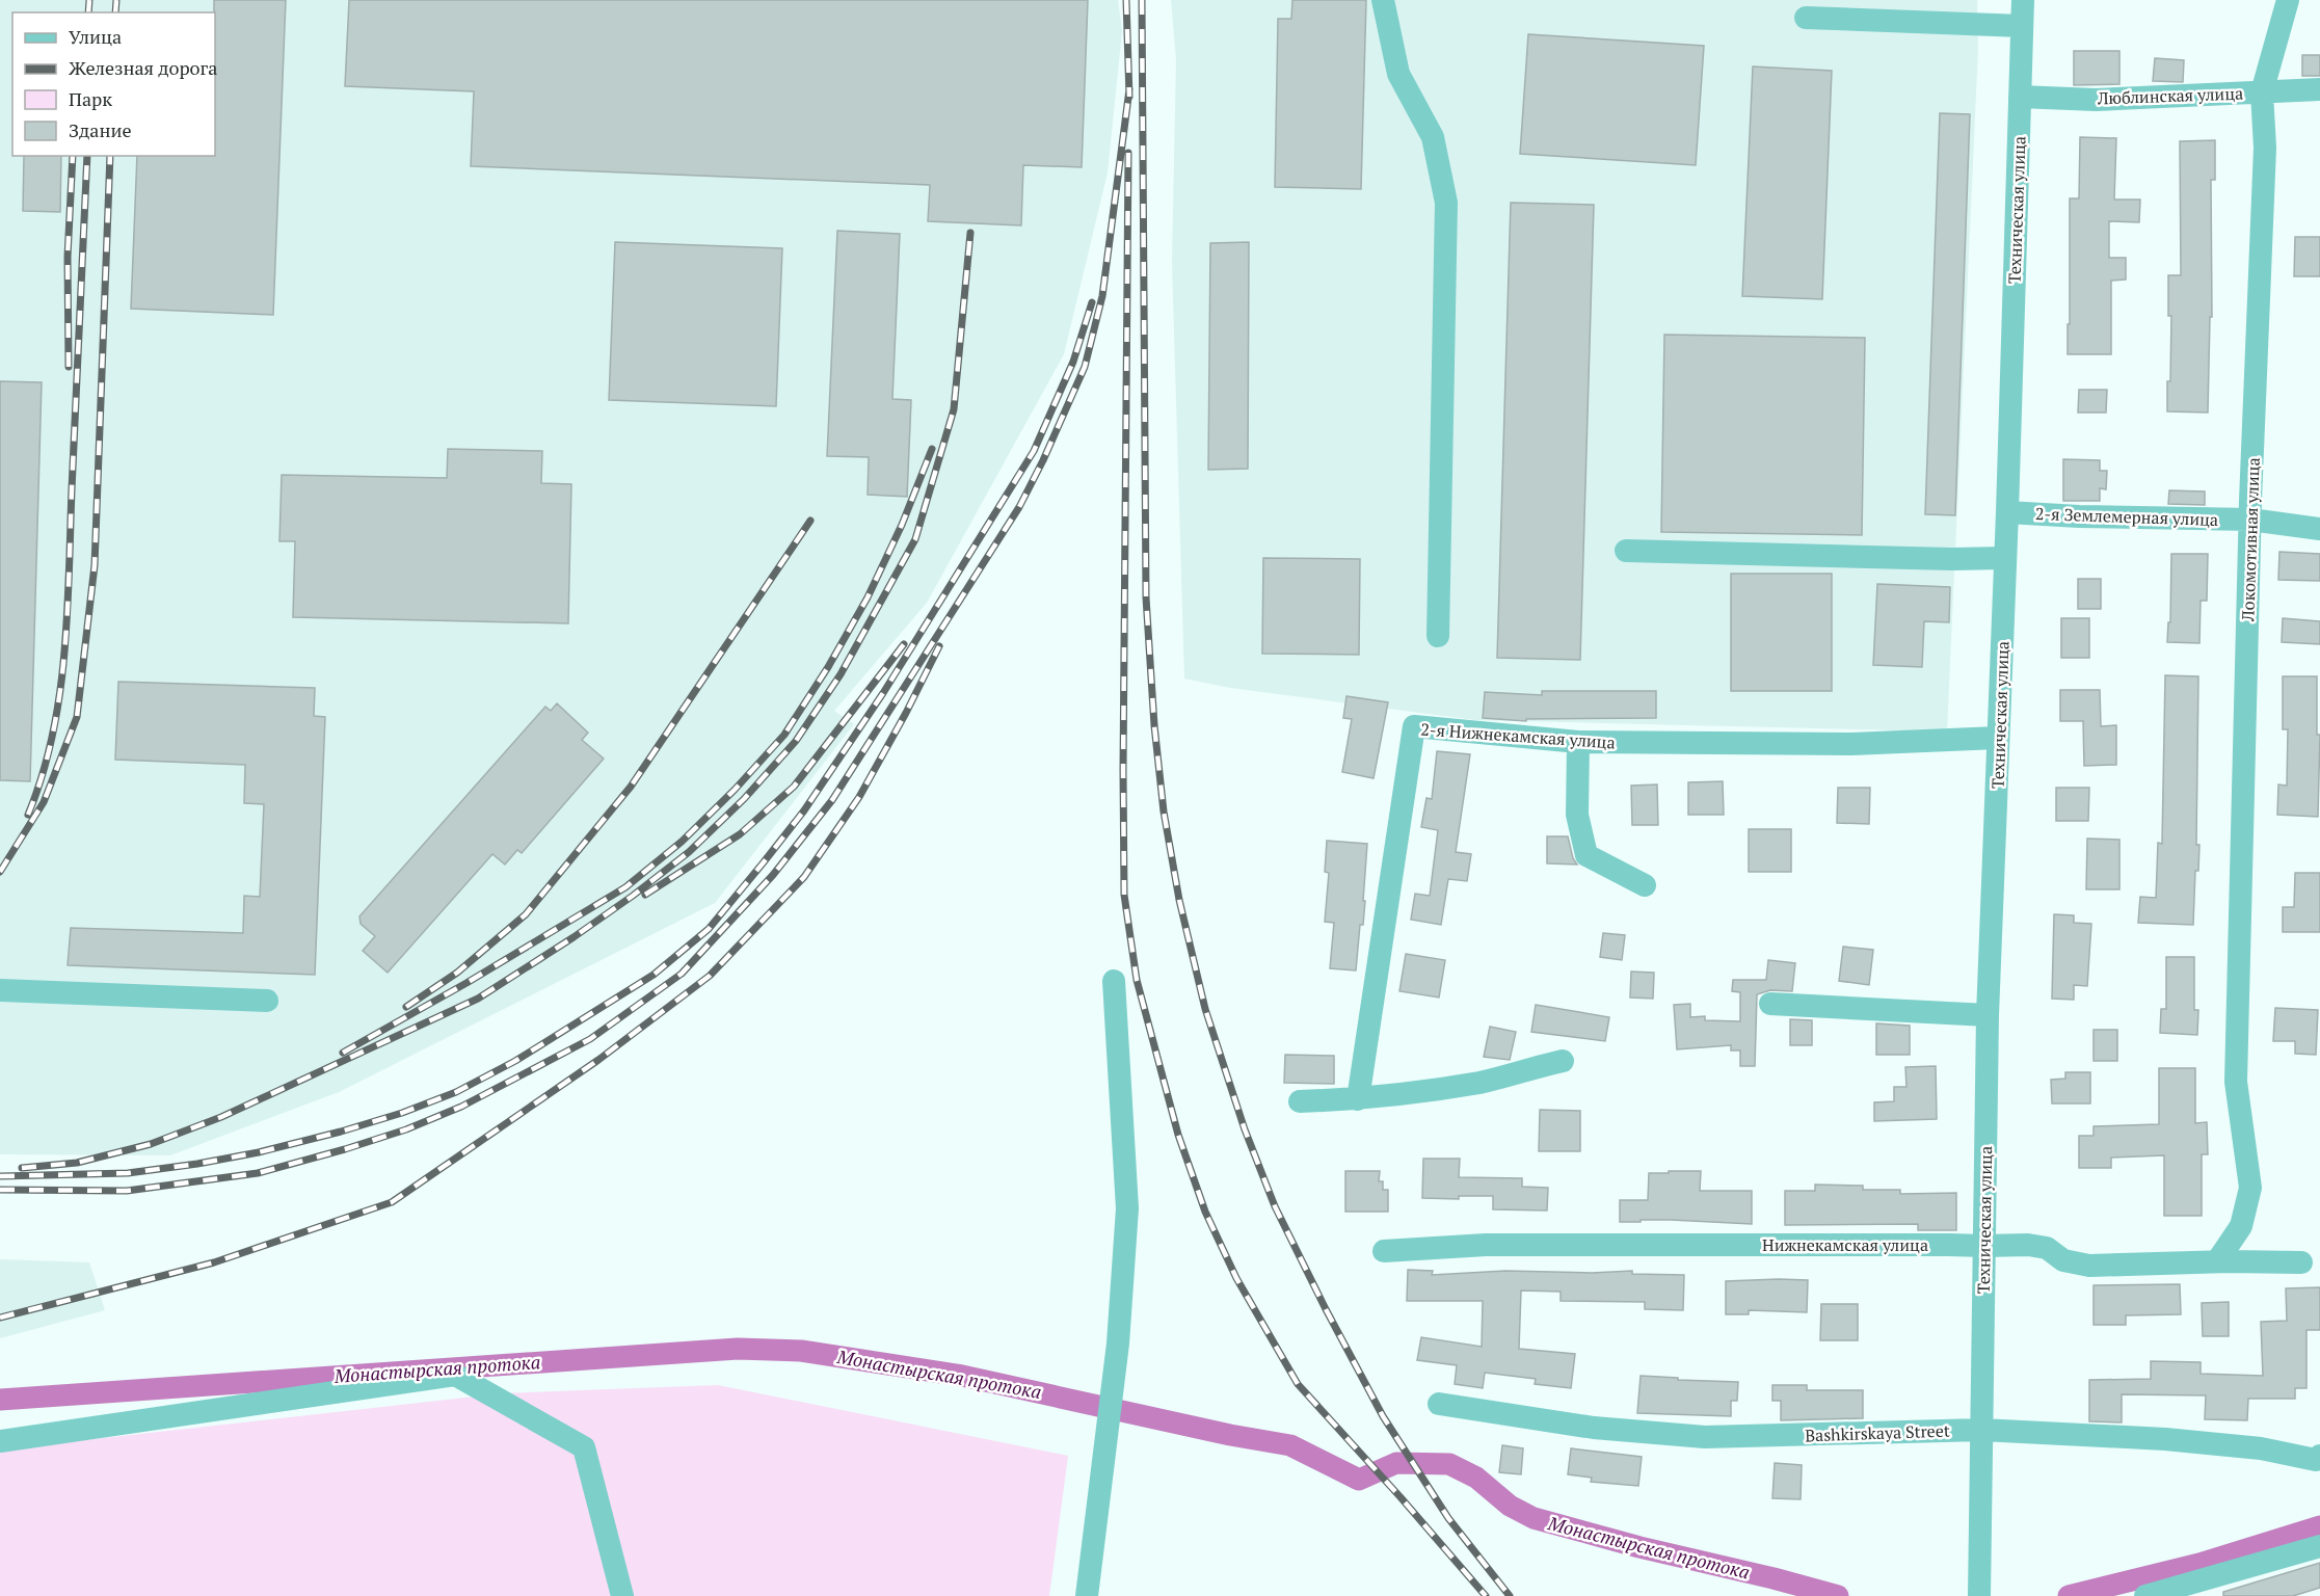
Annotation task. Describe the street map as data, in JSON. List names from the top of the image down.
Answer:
{
  "streets": {
    "street": [
      "Люблинская улица",
      "Техническая улица",
      "2-я Землемерная улица",
      "Локомотивная улица",
      "2-я Нижнекамская улица",
      "Нижнекамская улица",
      "Bashkirskaya Street"
    ]
  },
  "crossings": [
    ["Люблинская улица", "Техническая улица"],
    ["Люблинская улица", "Локомотивная улица"],
    ["Техническая улица", "2-я Землемерная улица"],
    ["Техническая улица", "2-я Нижнекамская улица"],
    ["Техническая улица", "Нижнекамская улица"],
    ["Техническая улица", "Bashkirskaya Street"],
    ["2-я Землемерная улица", "Локомотивная улица"],
    ["Локомотивная улица", "Нижнекамская улица"]
  ],
  "water": ["Монастырская протока"],
  "legend": [
    "Улица",
    "Железная дорога",
    "Парк",
    "Здание"
  ]
}
